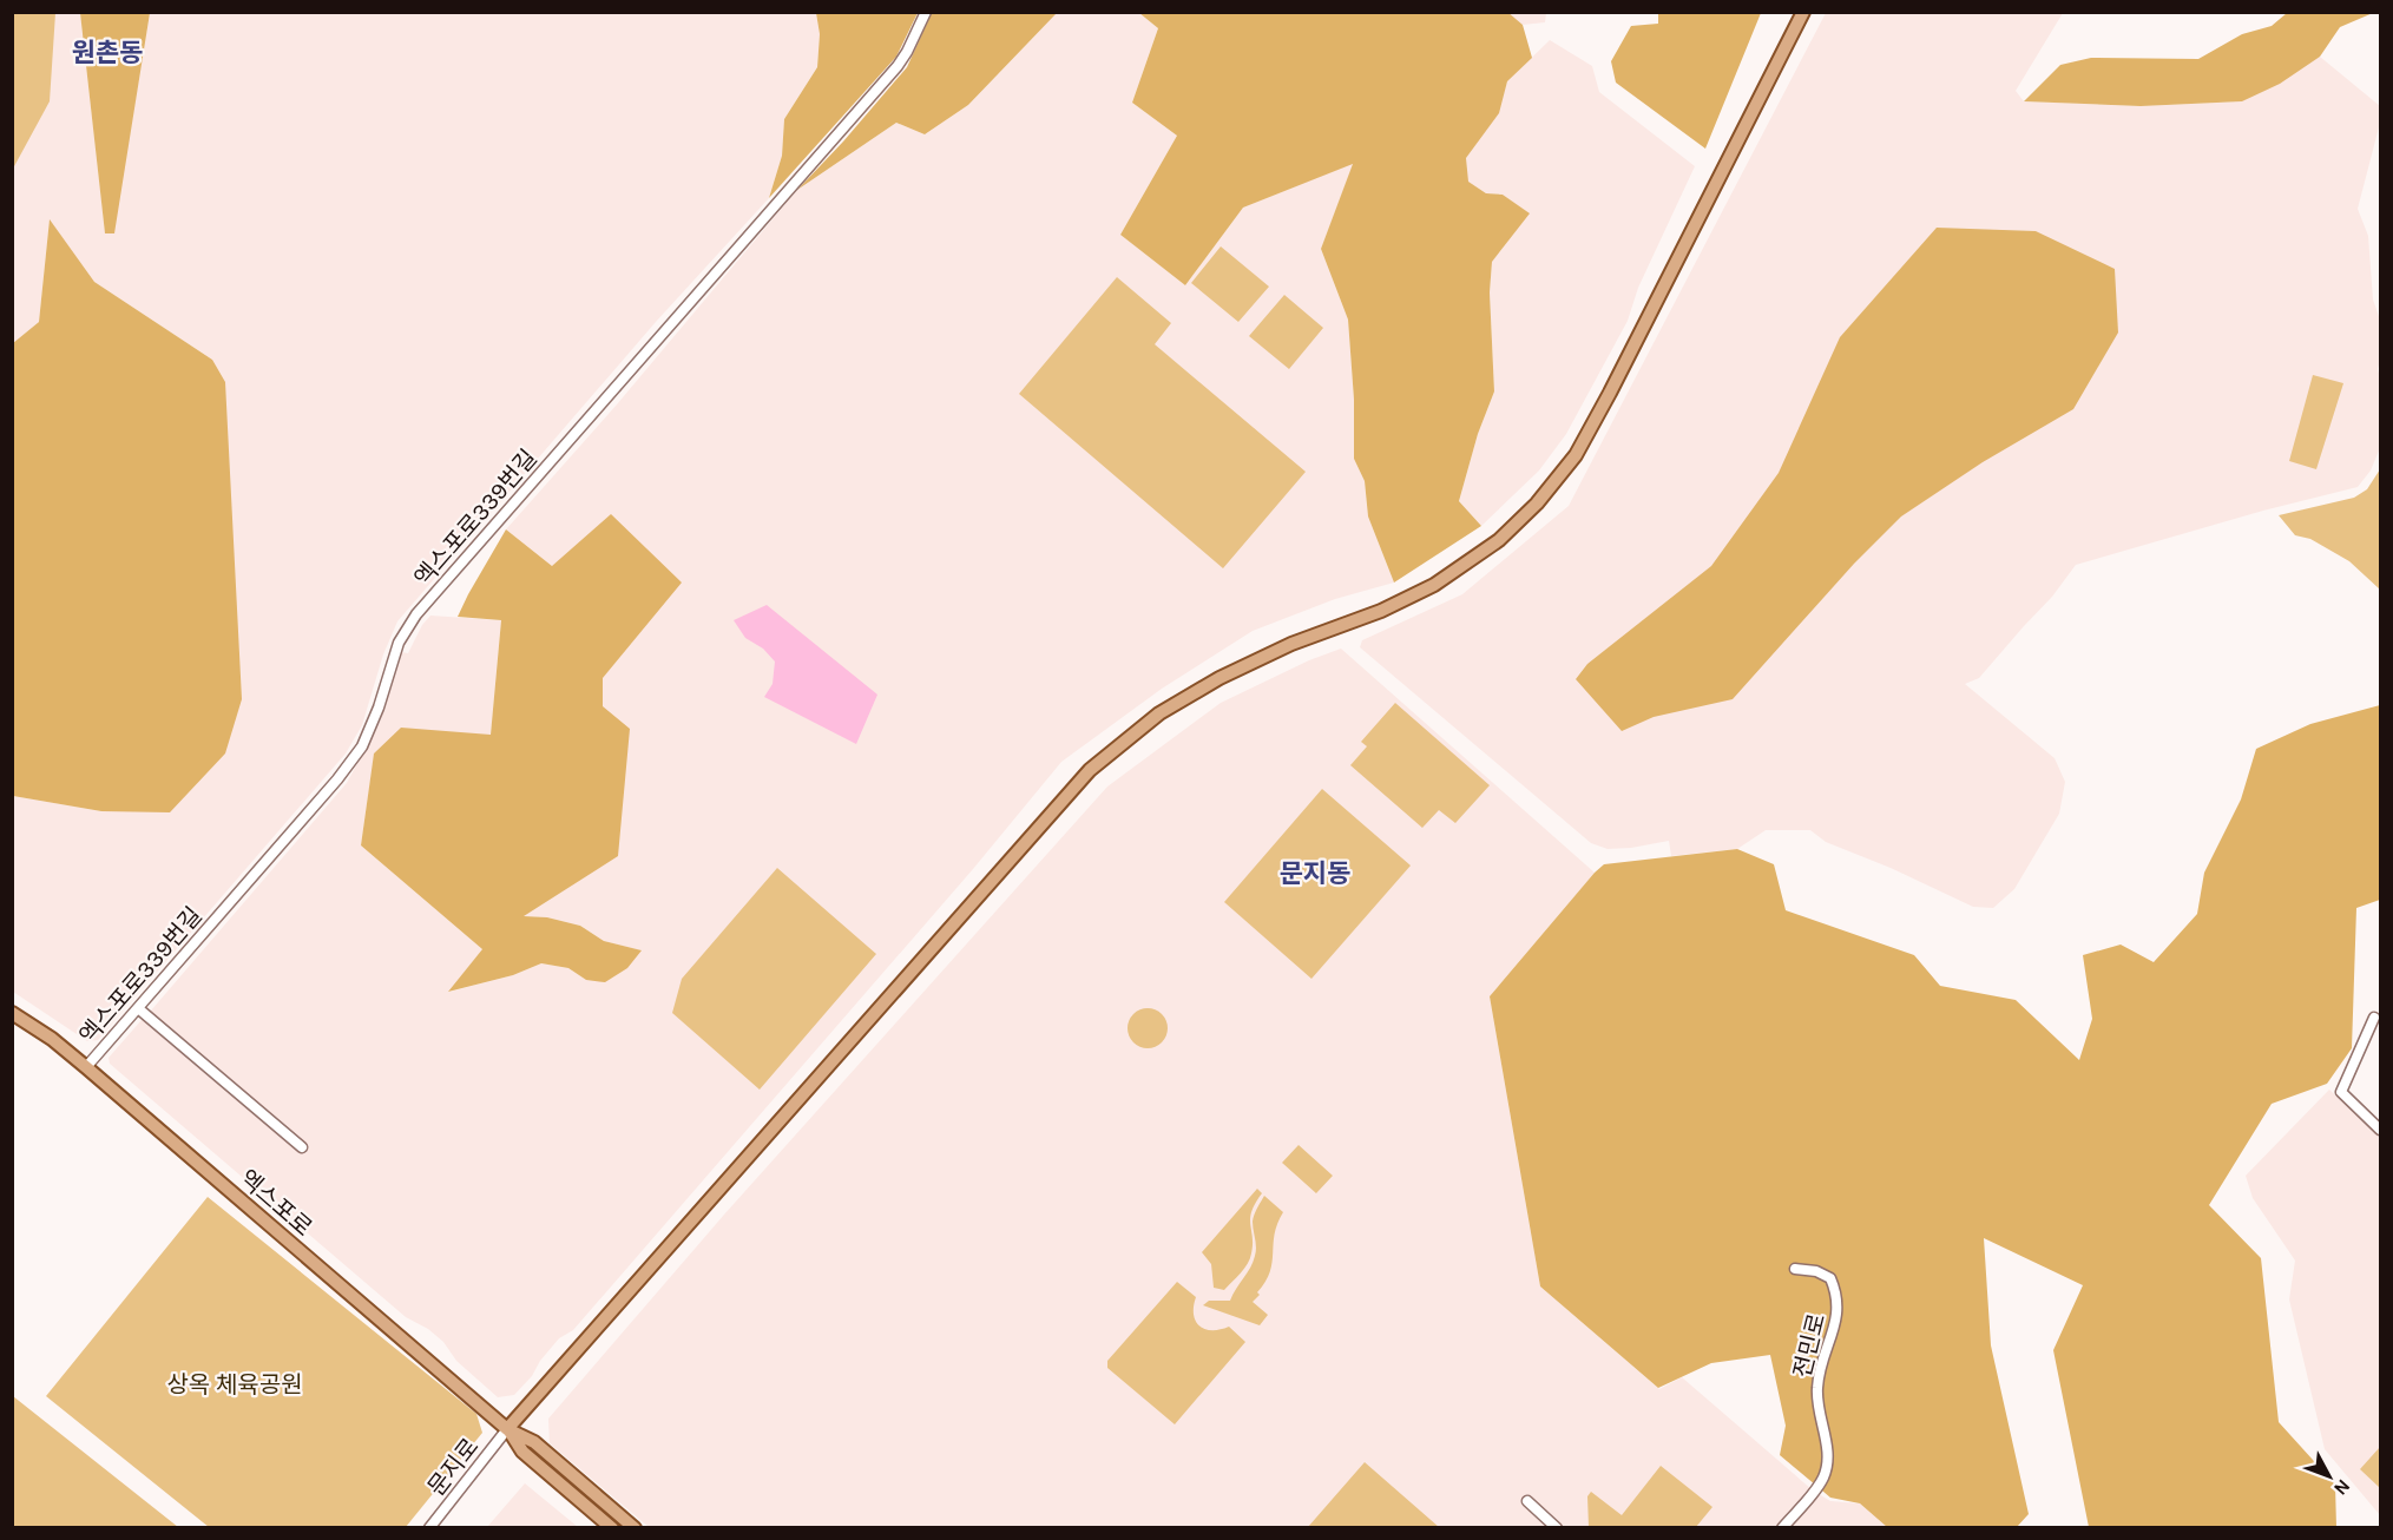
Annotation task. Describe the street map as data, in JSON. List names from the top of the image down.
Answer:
{
  "streets": {
    "main road": ["엑스포로"],
    "street": ["엑스포로339번길", "전민로", "문지로"]
  },
  "crossings": [
    ["엑스포로339번길", "엑스포로"],
    ["엑스포로", "문지로"]
  ],
  "districts": ["원촌동", "문지동"],
  "parks": ["상옥 체육공원"],
  "north": "bottom right"
}
